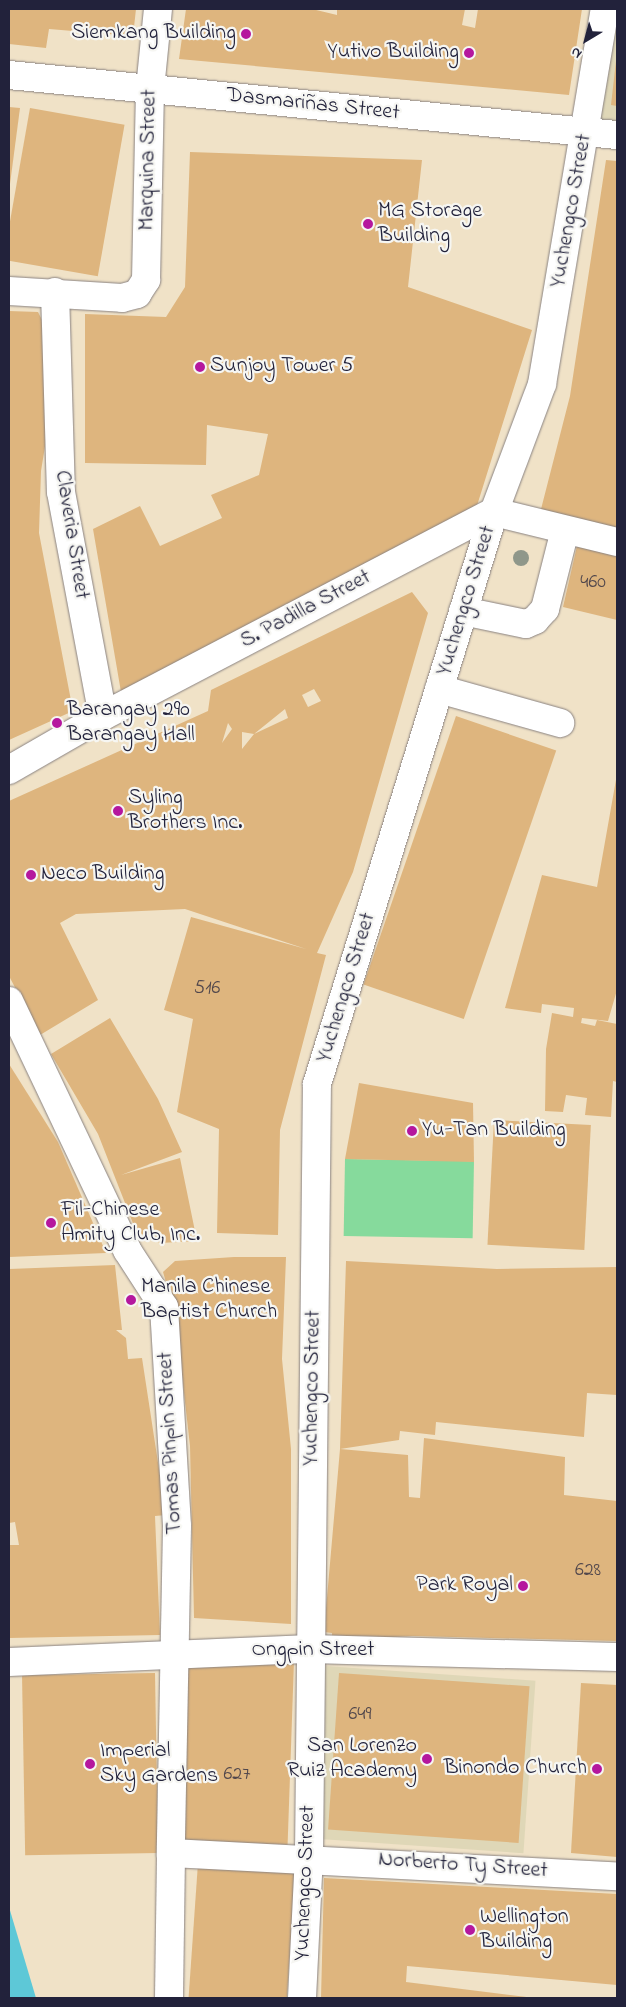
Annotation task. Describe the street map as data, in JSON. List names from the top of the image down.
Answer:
{
  "streets": {
    "street": [
      "Dasmariñas Street",
      "Marquina Street",
      "Yuchengco Street",
      "Claveria Street",
      "S. Padilla Street",
      "Tomas Pinpin Street",
      "Ongpin Street",
      "Norberto Ty Street"
    ]
  },
  "crossings": [
    ["Dasmariñas Street", "Marquina Street"],
    ["Dasmariñas Street", "Yuchengco Street"],
    ["Marquina Street", "Claveria Street"],
    ["Yuchengco Street", "S. Padilla Street"],
    ["Yuchengco Street", "Ongpin Street"],
    ["Yuchengco Street", "Norberto Ty Street"],
    ["Claveria Street", "S. Padilla Street"],
    ["Tomas Pinpin Street", "Ongpin Street"],
    ["Tomas Pinpin Street", "Norberto Ty Street"]
  ],
  "places": [
    "Siemkang Building",
    "Yutivo Building",
    "MG Storage Building",
    "Sunjoy Tower 5",
    "Barangay 290 Barangay Hall",
    "Syling Brothers Inc.",
    "Neco Building",
    "Yu-Tan Building",
    "Fil-Chinese Amity Club, Inc.",
    "Manila Chinese Baptist Church",
    "Park Royal",
    "San Lorenzo Ruiz Academy",
    "Imperial Sky Gardens",
    "Binondo Church",
    "Wellington Building"
  ],
  "house_numbers": [
    "460",
    "516",
    "628",
    "649",
    "627"
  ],
  "north": "bottom left"
}
